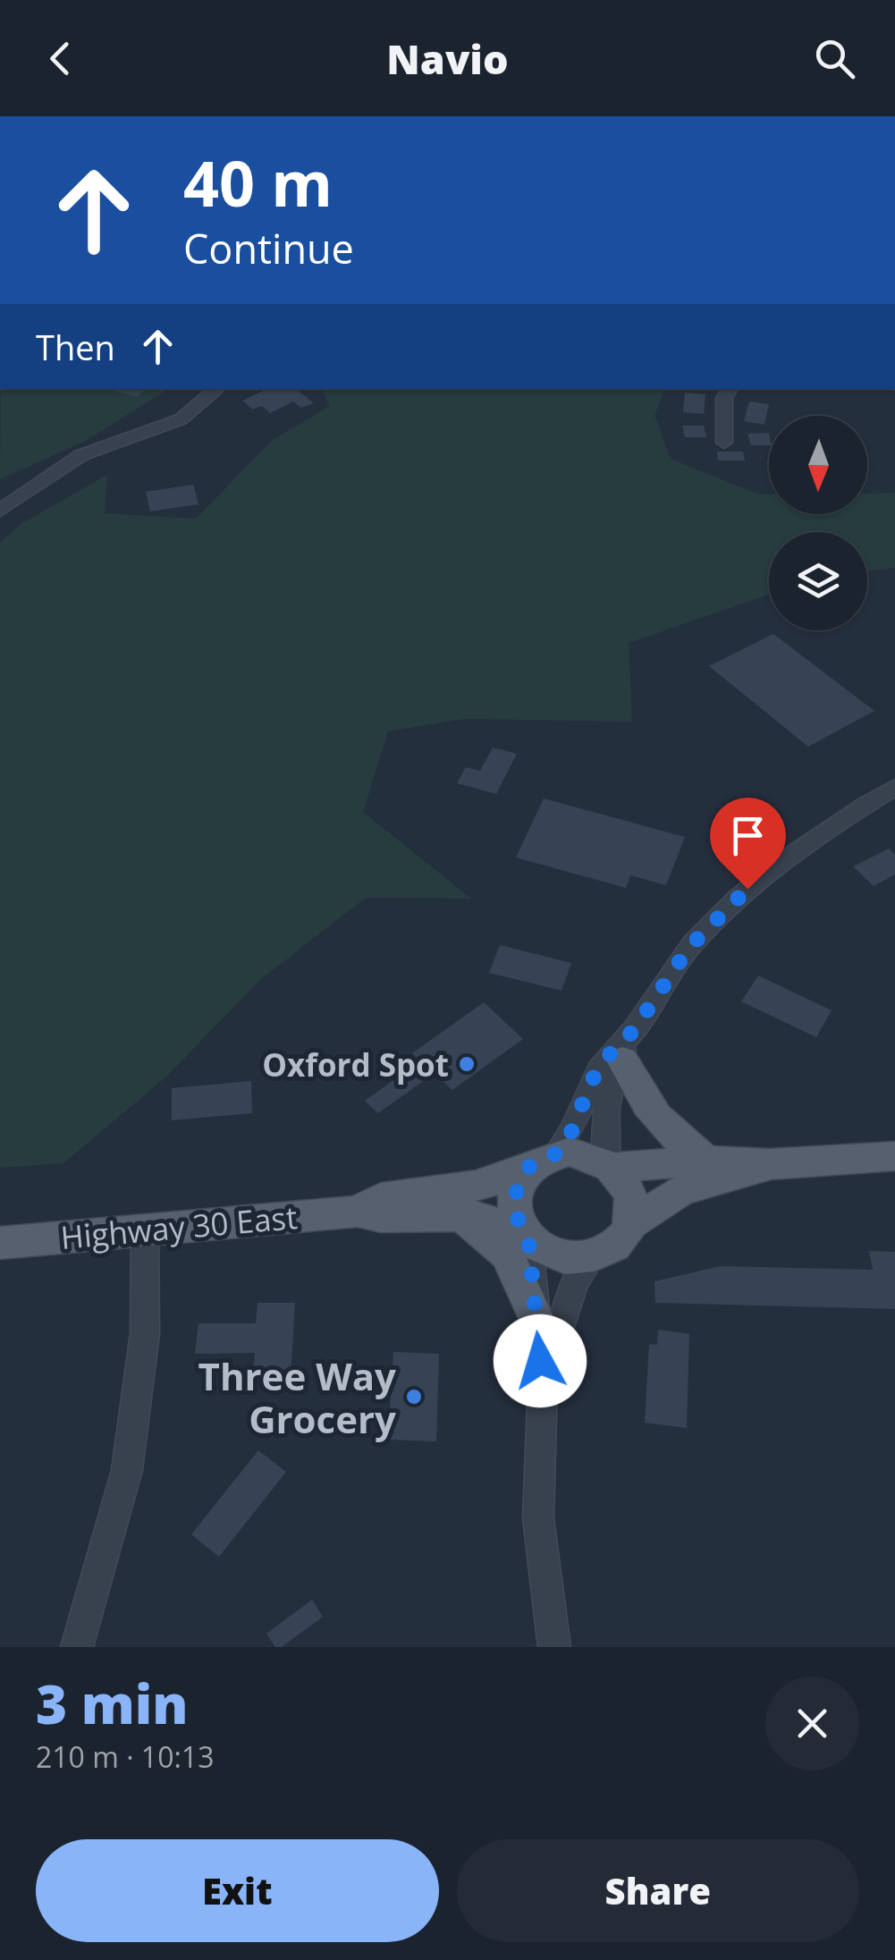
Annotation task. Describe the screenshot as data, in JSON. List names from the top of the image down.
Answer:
{
  "streets": {
    "main road": ["Highway 30 East"]
  },
  "places": ["Oxford Spot", "Three Way Grocery"],
  "north": "bottom",
  "page": {
    "header": "Navio",
    "turn": ["40 m", "Continue"],
    "then": "Then",
    "heading": ["3 min", "210 m · 10:13"],
    "buttons": ["Exit", "Share"]
  }
}
